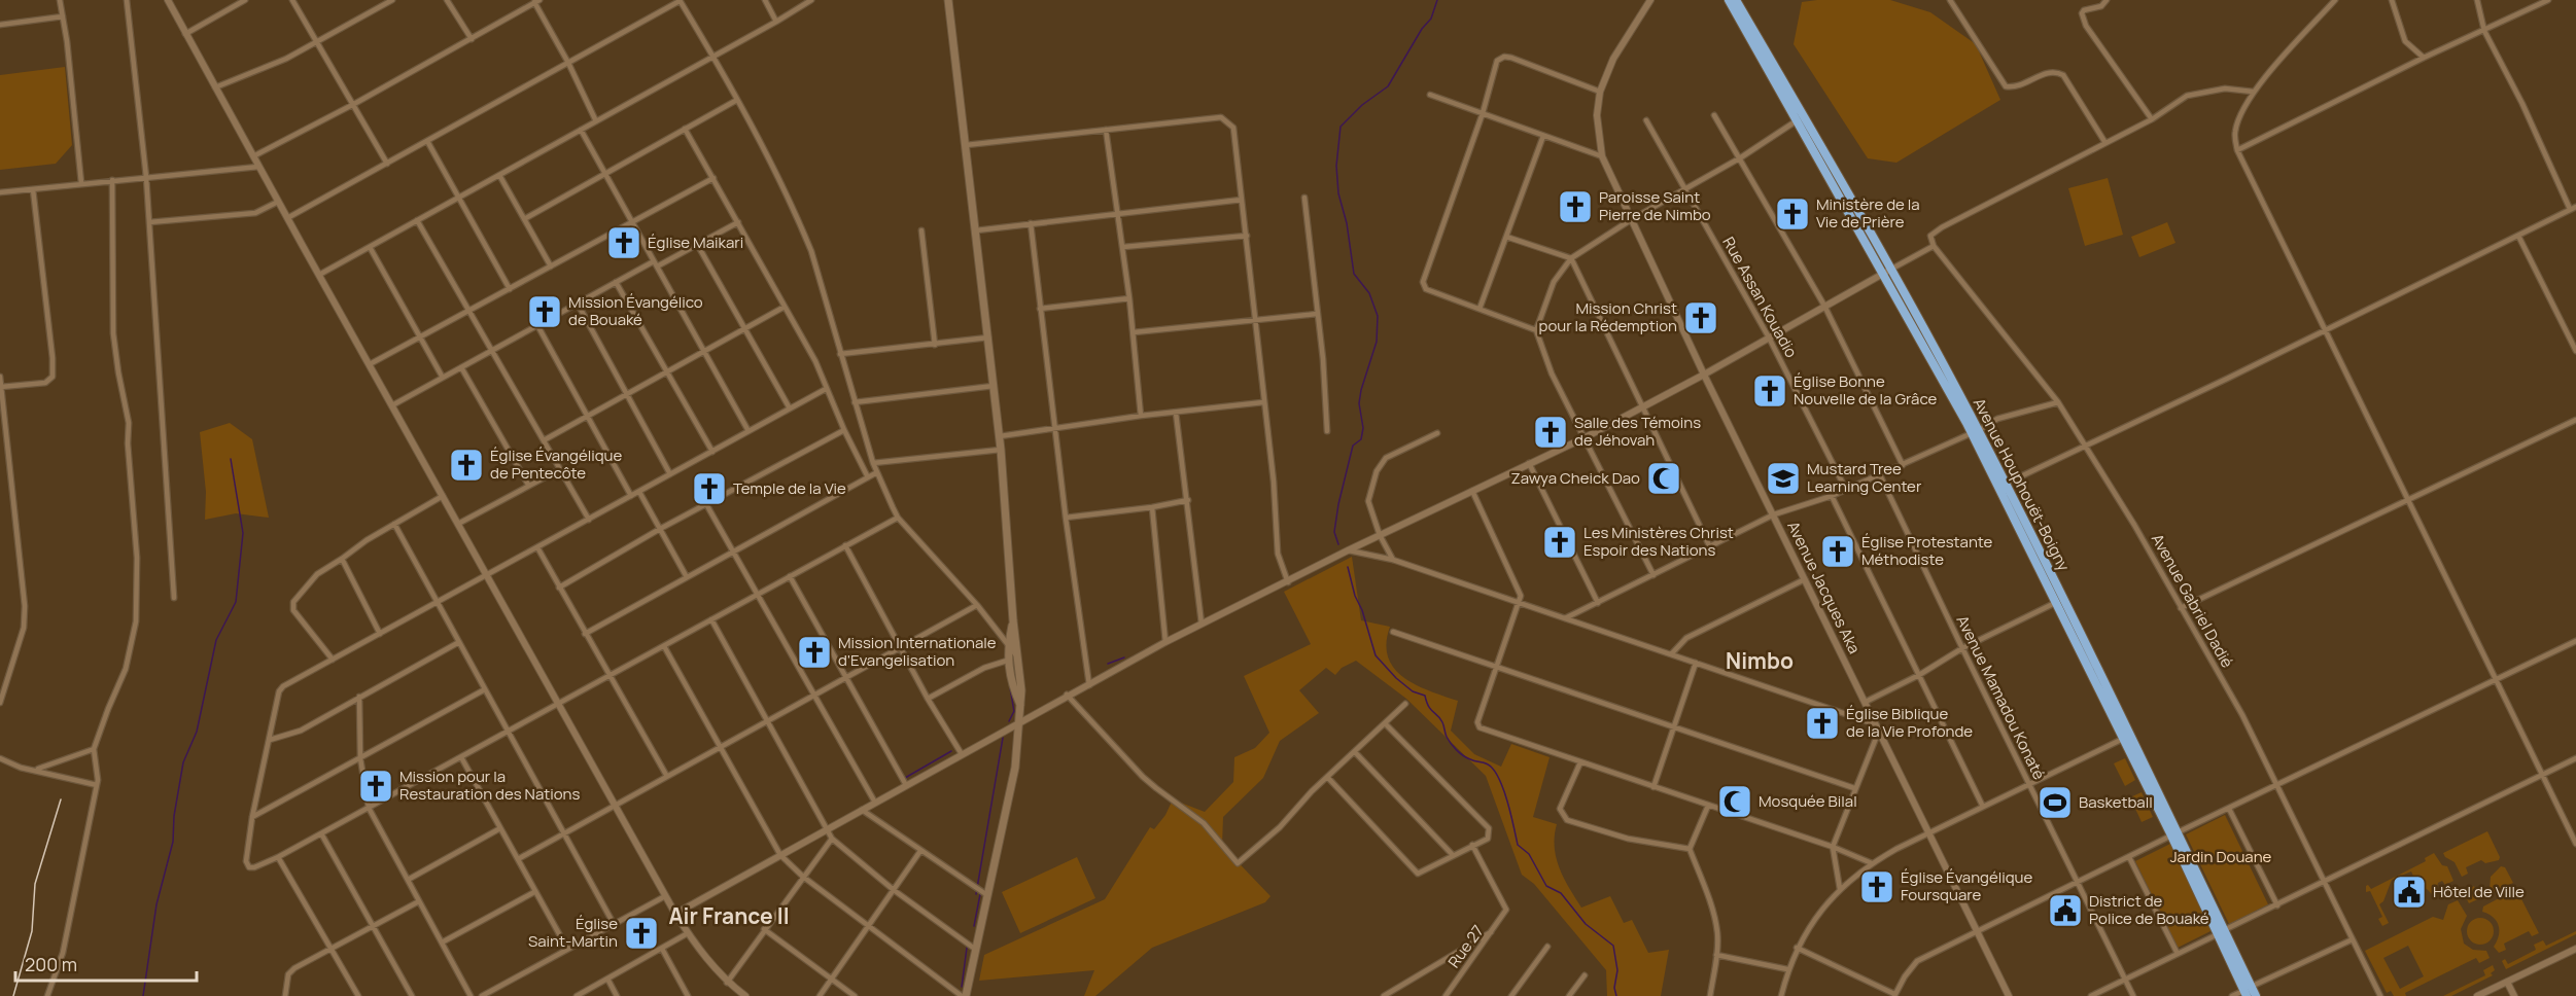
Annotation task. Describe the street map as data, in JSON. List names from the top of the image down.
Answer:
{
  "streets": {
    "highway": ["Avenue Houphouët-Boigny"],
    "street": [
      "Rue Assan Kouadio",
      "Avenue Jacques Aka",
      "Avenue Gabriel Dadié",
      "Avenue Mamadou Konaté",
      "Rue 27"
    ]
  },
  "districts": ["Nimbo", "Air France II"],
  "parks": ["Jardin Douane"],
  "places": {
    "church": [
      "Paroisse Saint Pierre de Nimbo",
      "Ministère de la Vie de Prière",
      "Église Maikari",
      "Mission Évangélico de Bouaké",
      "Mission Christ pour la Rédemption",
      "Église Bonne Nouvelle de la Grâce",
      "Salle des Témoins de Jéhovah",
      "Église Évangélique de Pentecôte",
      "Temple de la Vie",
      "Les Ministères Christ Espoir des Nations",
      "Église Protestante Méthodiste",
      "Mission Internationale d'Evangelisation",
      "Église Biblique de la Vie Profonde",
      "Mission pour la Restauration des Nations",
      "Église Évangélique Foursquare",
      "Église Saint-Martin"
    ],
    "mosque": ["Zawya Cheick Dao", "Mosquée Bilal"],
    "school or university": ["Mustard Tree Learning Center"],
    "sports": ["Basketball"],
    "public building": ["Hôtel de Ville", "District de Police de Bouaké"]
  },
  "scale_bar": "200 m"
}
